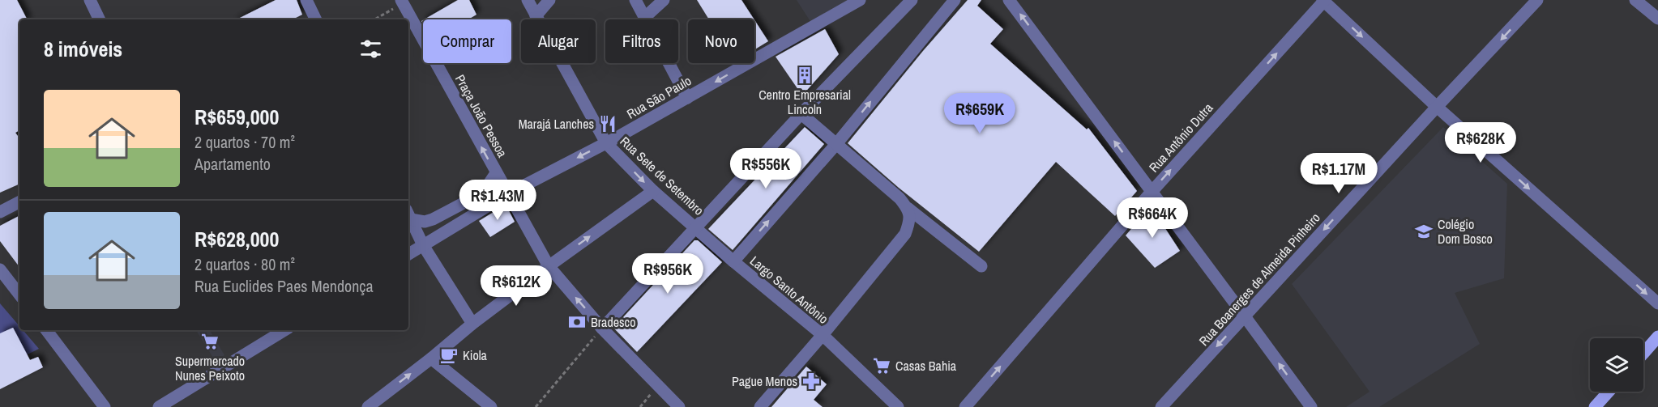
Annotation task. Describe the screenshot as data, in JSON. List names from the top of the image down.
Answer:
{
  "streets": {
    "street": [
      "Rua São Paulo",
      "Praça João Pessoa",
      "Rua Antônio Dutra",
      "Rua Sete de Setembro",
      "Rua Boanerges de Almeida Pinheiro",
      "Largo Santo Antônio"
    ]
  },
  "crossings": [
    ["Rua São Paulo", "Praça João Pessoa"],
    ["Rua São Paulo", "Rua Sete de Setembro"],
    ["Rua Sete de Setembro", "Largo Santo Antônio"]
  ],
  "one_way": ["Praça João Pessoa", "Rua Antônio Dutra", "Rua Boanerges de Almeida Pinheiro"],
  "places": {
    "building": ["Centro Empresarial Lincoln"],
    "restaurant": ["Marajá Lanches"],
    "school or university": ["Colégio Dom Bosco"],
    "bank": ["Bradesco"],
    "supermarket": ["Supermercado Nunes Peixoto", "Casas Bahia"],
    "cafe": ["Kiola"],
    "pharmacy": ["Pague Menos"]
  },
  "page": {
    "chip": [
      "Comprar",
      "Alugar",
      "Filtros",
      "Novo"
    ],
    "heading": "8 imóveis",
    "list": [
      {
        "name": "R$659,000",
        "note": "2 quartos · 70 m² · Apartamento"
      },
      {
        "name": "R$628,000",
        "note": "2 quartos · 80 m² · Rua Euclides Paes Mendonça"
      }
    ],
    "price": [
      "R$659K",
      "R$628K",
      "R$556K",
      "R$1.17M",
      "R$1.43M",
      "R$664K",
      "R$956K",
      "R$612K"
    ]
  }
}
